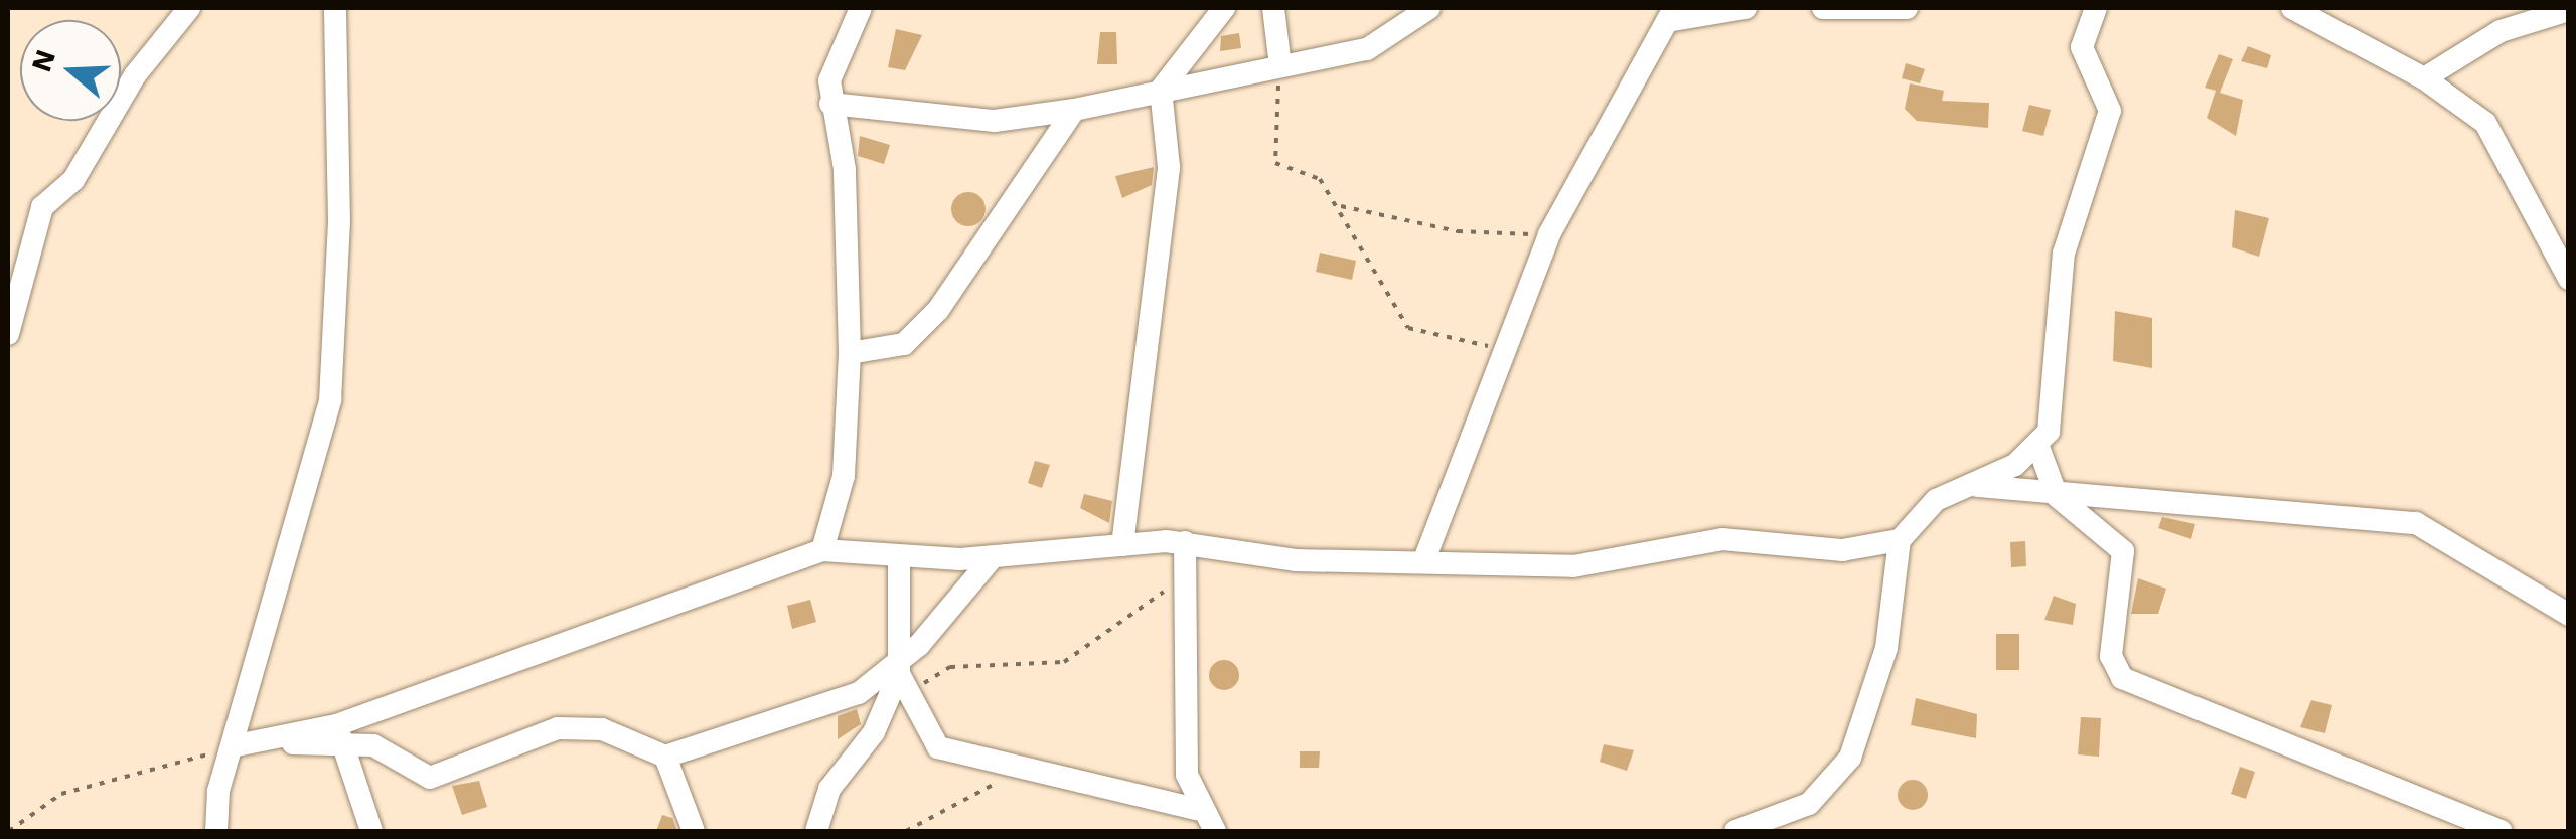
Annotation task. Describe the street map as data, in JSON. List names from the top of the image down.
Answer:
{
  "north": "left"
}
